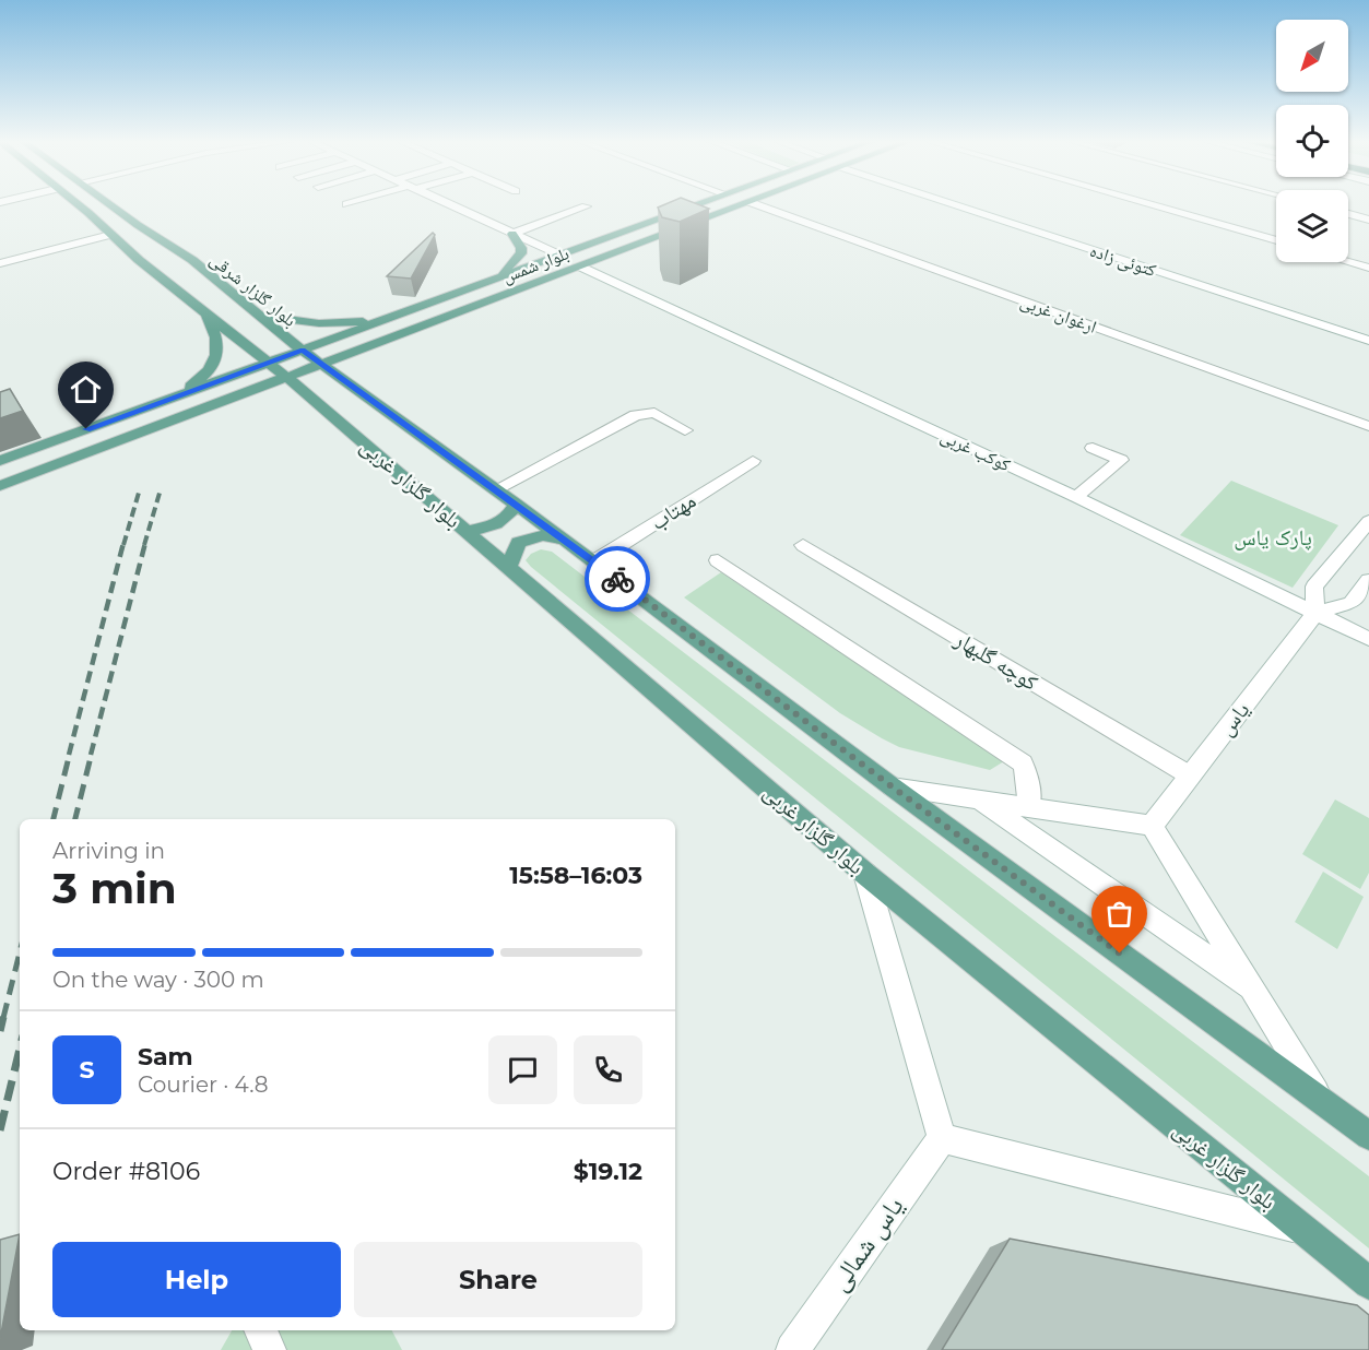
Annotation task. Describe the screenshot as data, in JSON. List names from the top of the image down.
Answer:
{
  "streets": {
    "main road": ["بلوار شمس", "بلوار گلزار شرقی", "بلوار گلزار غربی"],
    "street": [
      "کتوئی زاده",
      "ارغوان غربی",
      "کوکب غربی",
      "مهتاب",
      "کوچه گلبهار",
      "یاس",
      "یاس شمالی"
    ]
  },
  "crossings": [
    ["بلوار شمس", "بلوار گلزار شرقی"],
    ["بلوار شمس", "کوکب غربی"],
    ["بلوار شمس", "بلوار گلزار غربی"],
    ["بلوار گلزار شرقی", "بلوار گلزار غربی"],
    ["کوکب غربی", "یاس"],
    ["بلوار گلزار غربی", "مهتاب"],
    ["کوچه گلبهار", "یاس"]
  ],
  "parks": ["پارک یاس"],
  "north": "bottom left",
  "page": {
    "heading": ["3 min", "Arriving in", "15:58–16:03"],
    "panel": [
      "Sam",
      "Courier · 4.8",
      "Order #8106",
      "$19.12"
    ],
    "bar": "On the way · 300 m",
    "round": "S",
    "buttons": ["Help", "Share"]
  }
}
